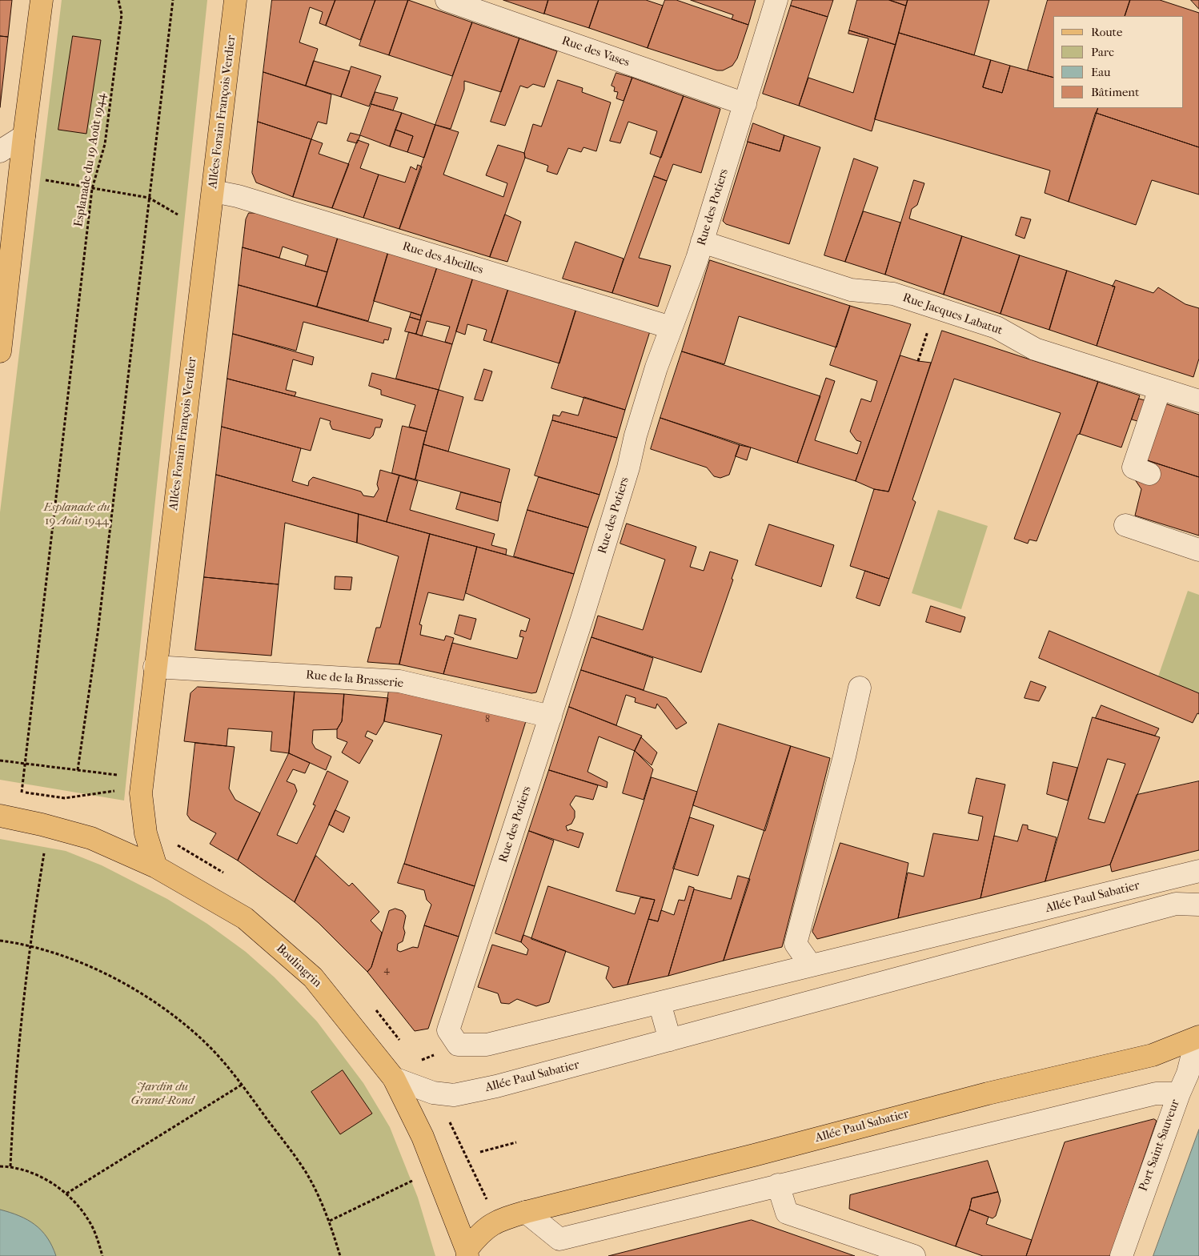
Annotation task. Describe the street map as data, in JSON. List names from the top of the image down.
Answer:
{
  "streets": {
    "main road": ["Allées Forain François Verdier", "Allée Paul Sabatier", "Boulingrin"],
    "street": [
      "Rue des Vases",
      "Rue des Potiers",
      "Rue des Abeilles",
      "Rue Jacques Labatut",
      "Rue de la Brasserie",
      "Port Saint-Sauveur"
    ],
    "path": ["Esplanade du 19 Août 1944"]
  },
  "crossings": [
    ["Rue des Vases", "Rue des Potiers"],
    ["Allées Forain François Verdier", "Rue des Abeilles"],
    ["Allées Forain François Verdier", "Rue de la Brasserie"],
    ["Allées Forain François Verdier", "Boulingrin"],
    ["Rue des Potiers", "Rue des Abeilles"],
    ["Rue des Potiers", "Rue Jacques Labatut"],
    ["Rue des Potiers", "Rue de la Brasserie"],
    ["Rue des Potiers", "Allée Paul Sabatier"],
    ["Allée Paul Sabatier", "Boulingrin"],
    ["Allée Paul Sabatier", "Port Saint-Sauveur"]
  ],
  "parks": ["Esplanade du 19 Août 1944", "Jardin du Grand-Rond"],
  "house_numbers": ["8", "4"],
  "legend": [
    "Route",
    "Parc",
    "Eau",
    "Bâtiment"
  ]
}
